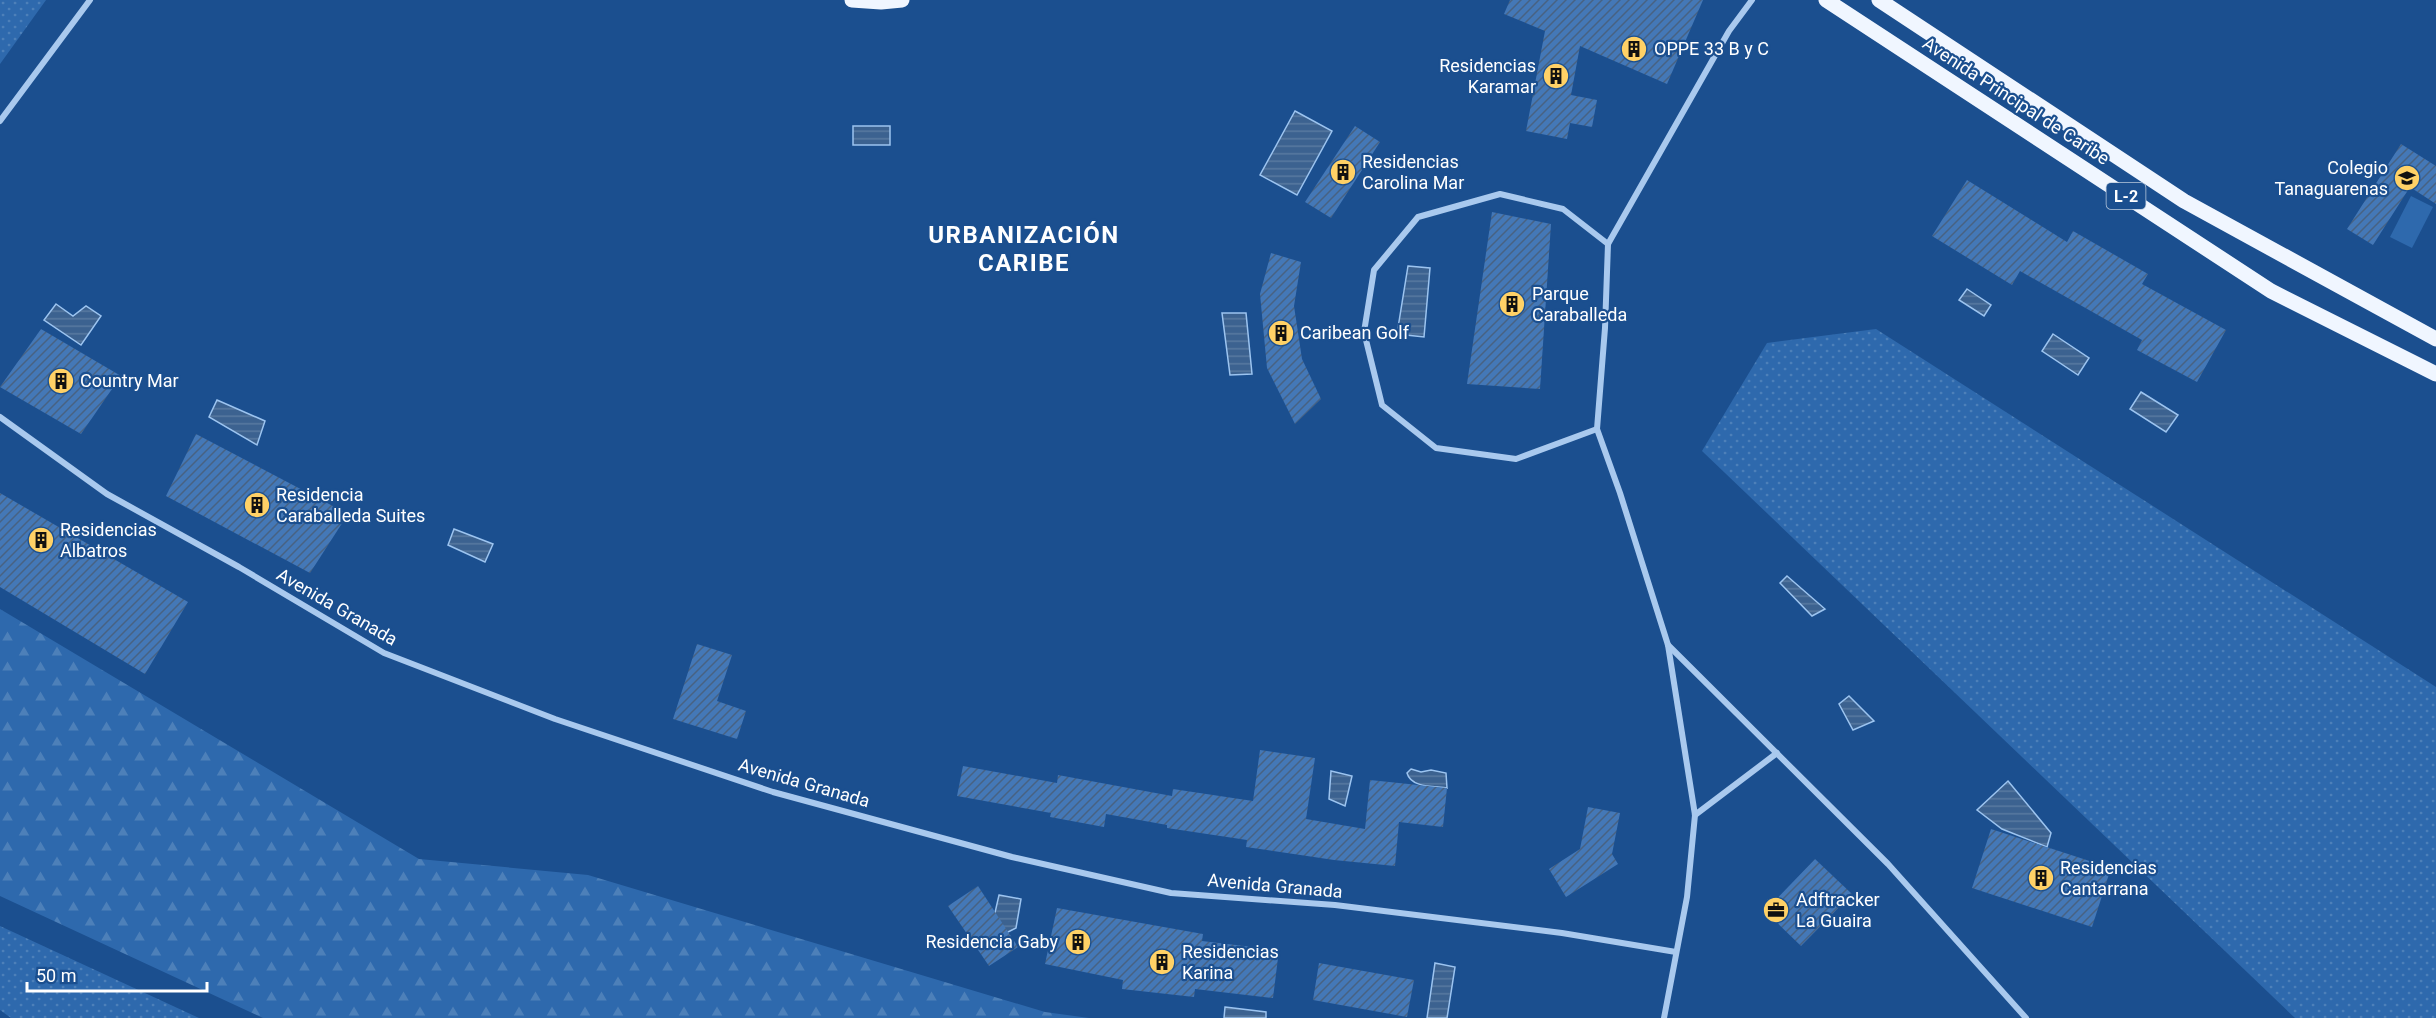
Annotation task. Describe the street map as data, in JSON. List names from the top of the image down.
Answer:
{
  "streets": {
    "main road": ["Avenida Principal de Caribe", "L-2"],
    "street": ["Avenida Granada"]
  },
  "districts": ["URBANIZACIÓN CARIBE"],
  "places": {
    "building": [
      "OPPE 33 B y C",
      "Residencias Karamar",
      "Residencias Carolina Mar",
      "Parque Caraballeda",
      "Caribean Golf",
      "Country Mar",
      "Residencia Caraballeda Suites",
      "Residencias Albatros",
      "Residencias Cantarrana",
      "Residencia Gaby",
      "Residencias Karina"
    ],
    "school or university": ["Colegio Tanaguarenas"],
    "office": ["Adftracker La Guaira"]
  },
  "scale_bar": "50 m"
}
